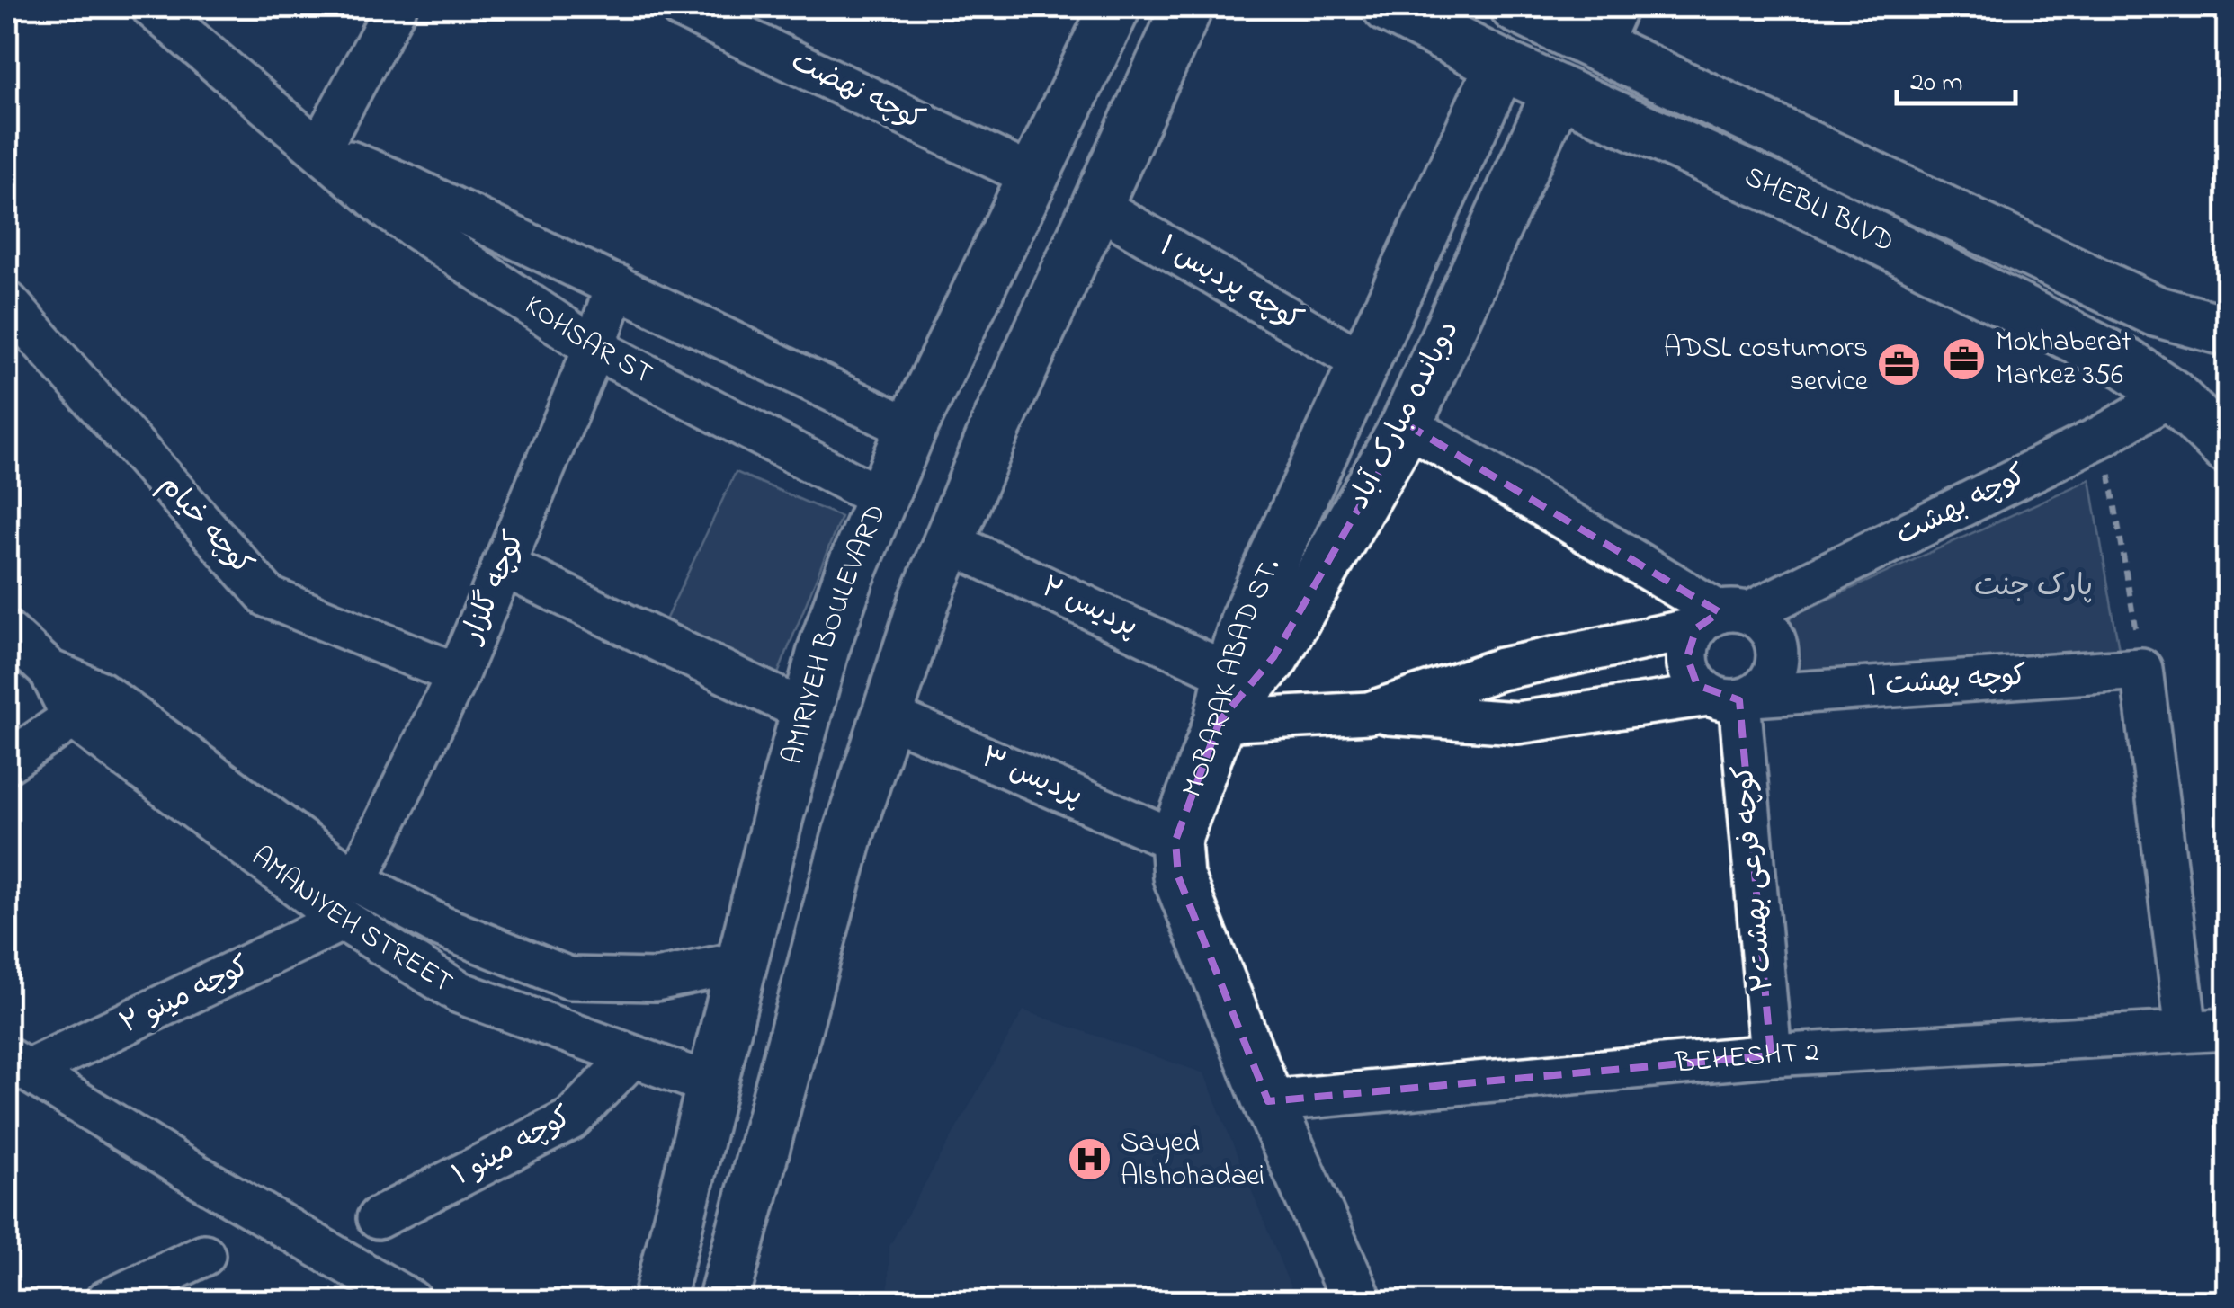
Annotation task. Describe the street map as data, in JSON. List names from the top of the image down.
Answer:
{
  "streets": {
    "street": [
      "کوچه نهضت",
      "SHEBLI BLVD",
      "کوچه پردیس ۱",
      "KOHSAR ST",
      "دوبانده مبارک آباد",
      "کوچه بهشت",
      "کوچه خیام",
      "کوچه گلزار",
      "پردیس ۲",
      "AMIRIYEH BOULEVARD",
      "MOBARAK ABAD ST.",
      "کوچه بهشت ۱",
      "پردیس ۳",
      "کوچه فرعی بهشت۲",
      "AMANIYEH STREET",
      "کوچه مینو ۲",
      "BEHESHT 2",
      "کوچه مینو ۱"
    ]
  },
  "crossings": [
    ["کوچه نهضت", "AMIRIYEH BOULEVARD"],
    ["SHEBLI BLVD", "دوبانده مبارک آباد"],
    ["SHEBLI BLVD", "کوچه بهشت"],
    ["SHEBLI BLVD", "MOBARAK ABAD ST."],
    ["کوچه پردیس ۱", "MOBARAK ABAD ST."],
    ["KOHSAR ST", "کوچه گلزار"],
    ["KOHSAR ST", "AMIRIYEH BOULEVARD"],
    ["دوبانده مبارک آباد", "پردیس ۲"],
    ["دوبانده مبارک آباد", "MOBARAK ABAD ST."],
    ["کوچه بهشت", "کوچه بهشت ۱"],
    ["کوچه بهشت", "کوچه فرعی بهشت۲"],
    ["کوچه خیام", "کوچه گلزار"],
    ["کوچه گلزار", "AMANIYEH STREET"],
    ["پردیس ۲", "MOBARAK ABAD ST."],
    ["AMIRIYEH BOULEVARD", "AMANIYEH STREET"],
    ["MOBARAK ABAD ST.", "پردیس ۳"],
    ["MOBARAK ABAD ST.", "BEHESHT 2"],
    ["کوچه بهشت ۱", "کوچه فرعی بهشت۲"],
    ["کوچه فرعی بهشت۲", "BEHESHT 2"],
    ["AMANIYEH STREET", "کوچه مینو ۲"],
    ["AMANIYEH STREET", "کوچه مینو ۱"]
  ],
  "parks": ["پارک جنت"],
  "places": {
    "office": ["Mokhaberat Markez 356", "ADSL costumors service"],
    "hospital": ["Sayed Alshohadaei"]
  },
  "scale_bar": "20 m"
}
